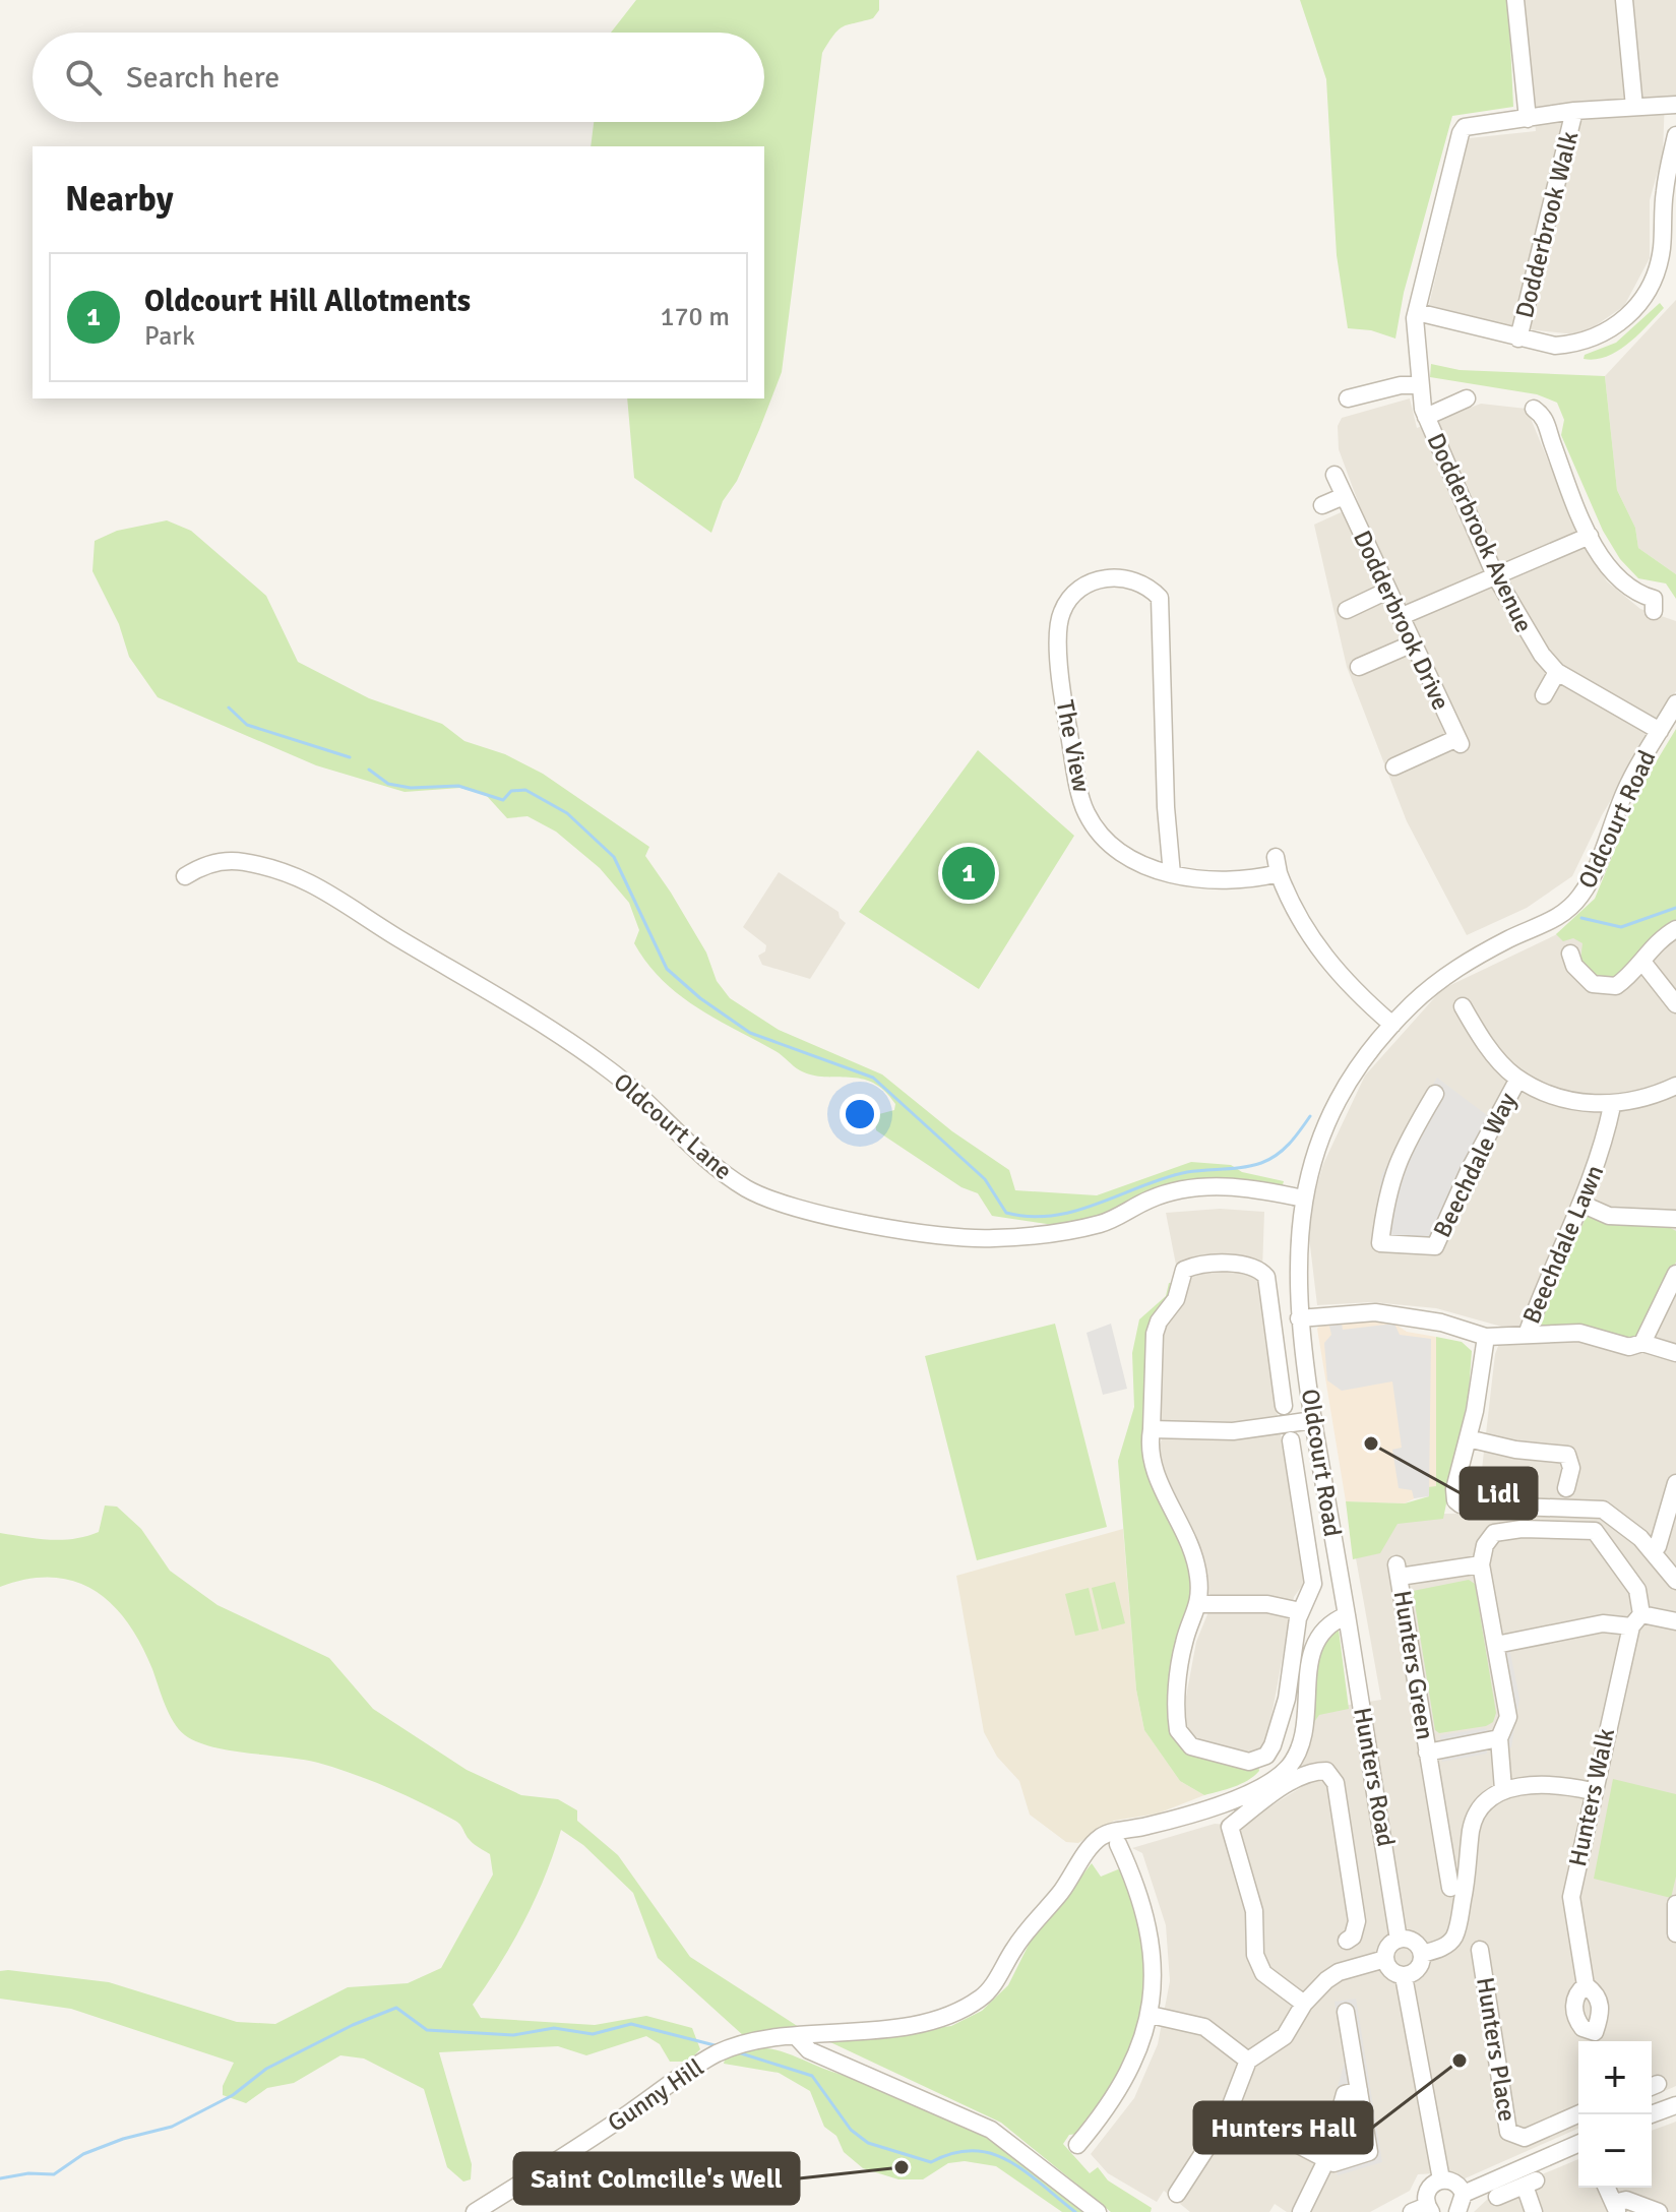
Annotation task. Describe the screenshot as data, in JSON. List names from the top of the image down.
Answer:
{
  "streets": {
    "street": [
      "Dodderbrook Walk",
      "Dodderbrook Avenue",
      "Dodderbrook Drive",
      "The View",
      "Oldcourt Road",
      "Oldcourt Lane",
      "Beechdale Way",
      "Beechdale Lawn",
      "Hunters Green",
      "Hunters Road",
      "Hunters Walk",
      "Hunters Place",
      "Gunny Hill"
    ]
  },
  "crossings": [
    ["Dodderbrook Avenue", "Oldcourt Road"],
    ["The View", "Oldcourt Road"],
    ["Oldcourt Road", "Oldcourt Lane"],
    ["Oldcourt Road", "Hunters Road"]
  ],
  "places": ["Lidl", "Hunters Hall", "Saint Colmcille's Well"],
  "page": {
    "search": "Search here",
    "heading": "Nearby",
    "list": [
      {
        "mark": "1",
        "name": "Oldcourt Hill Allotments",
        "note": "Park",
        "value": "170 m"
      }
    ],
    "pins": "1",
    "map_buttons": ["+", "−"]
  }
}
